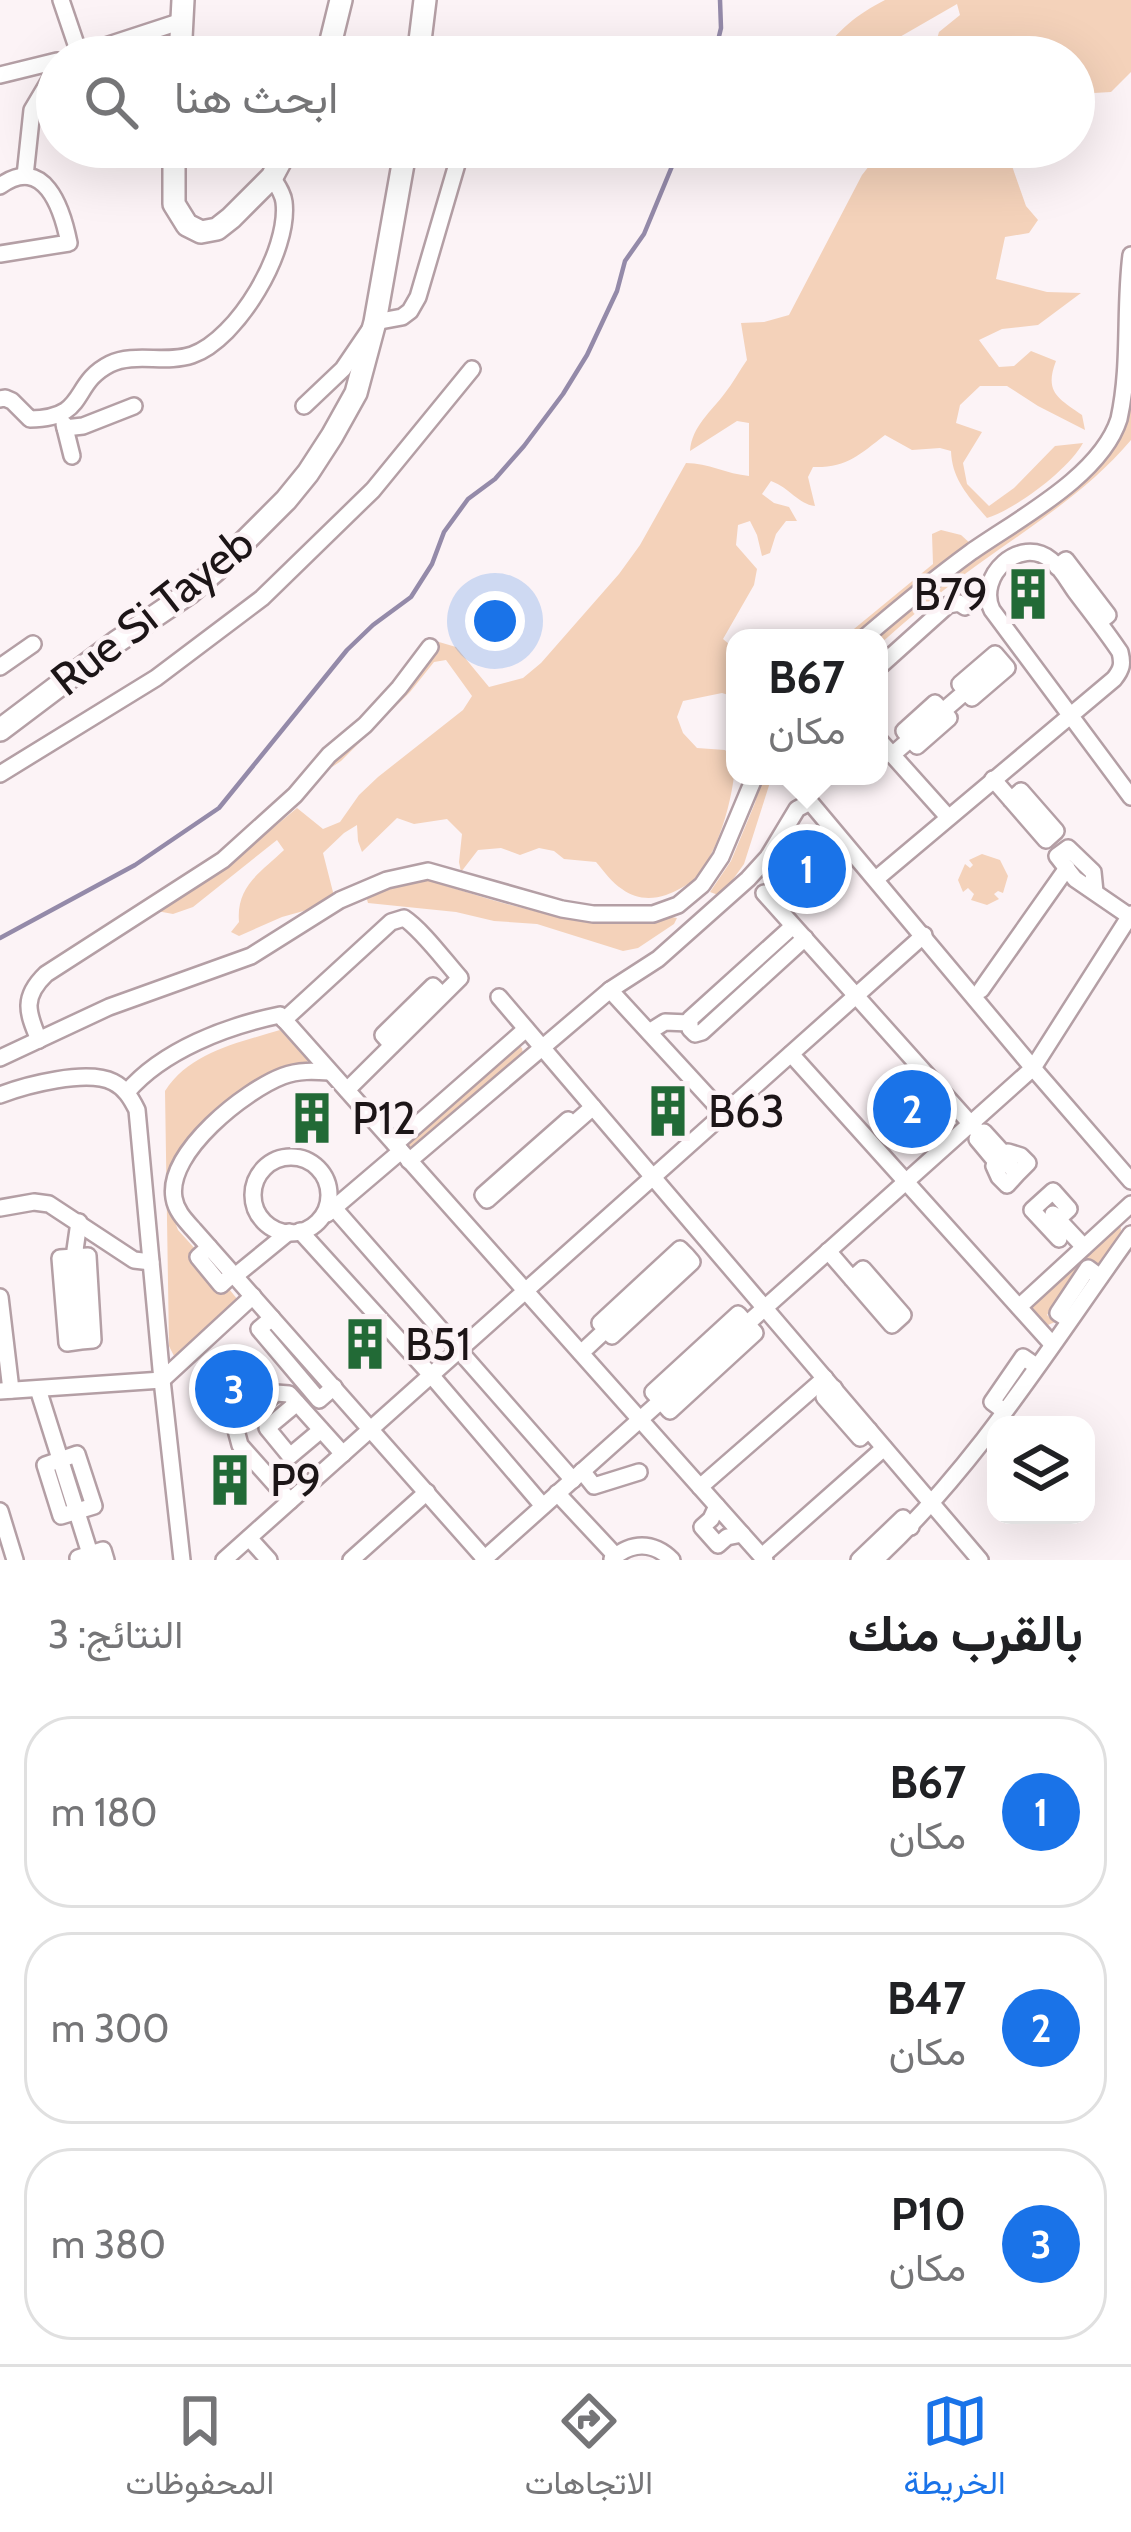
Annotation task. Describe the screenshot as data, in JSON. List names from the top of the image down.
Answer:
{
  "streets": {
    "main road": ["Rue Si Tayeb"]
  },
  "places": {
    "building": [
      "B79",
      "B63",
      "P12",
      "B51",
      "P9"
    ]
  },
  "page": {
    "search": "ابحث هنا",
    "popup": ["B67", "مكان"],
    "pins": ["1", "2", "3"],
    "heading": ["بالقرب منك", "النتائج: 3"],
    "list": [
      {
        "mark": "1",
        "name": "B67",
        "note": "مكان",
        "value": "180 m"
      },
      {
        "mark": "2",
        "name": "B47",
        "note": "مكان",
        "value": "300 m"
      },
      {
        "mark": "3",
        "name": "P10",
        "note": "مكان",
        "value": "380 m"
      }
    ],
    "nav": ["الخريطة", "الاتجاهات", "المحفوظات"]
  }
}
